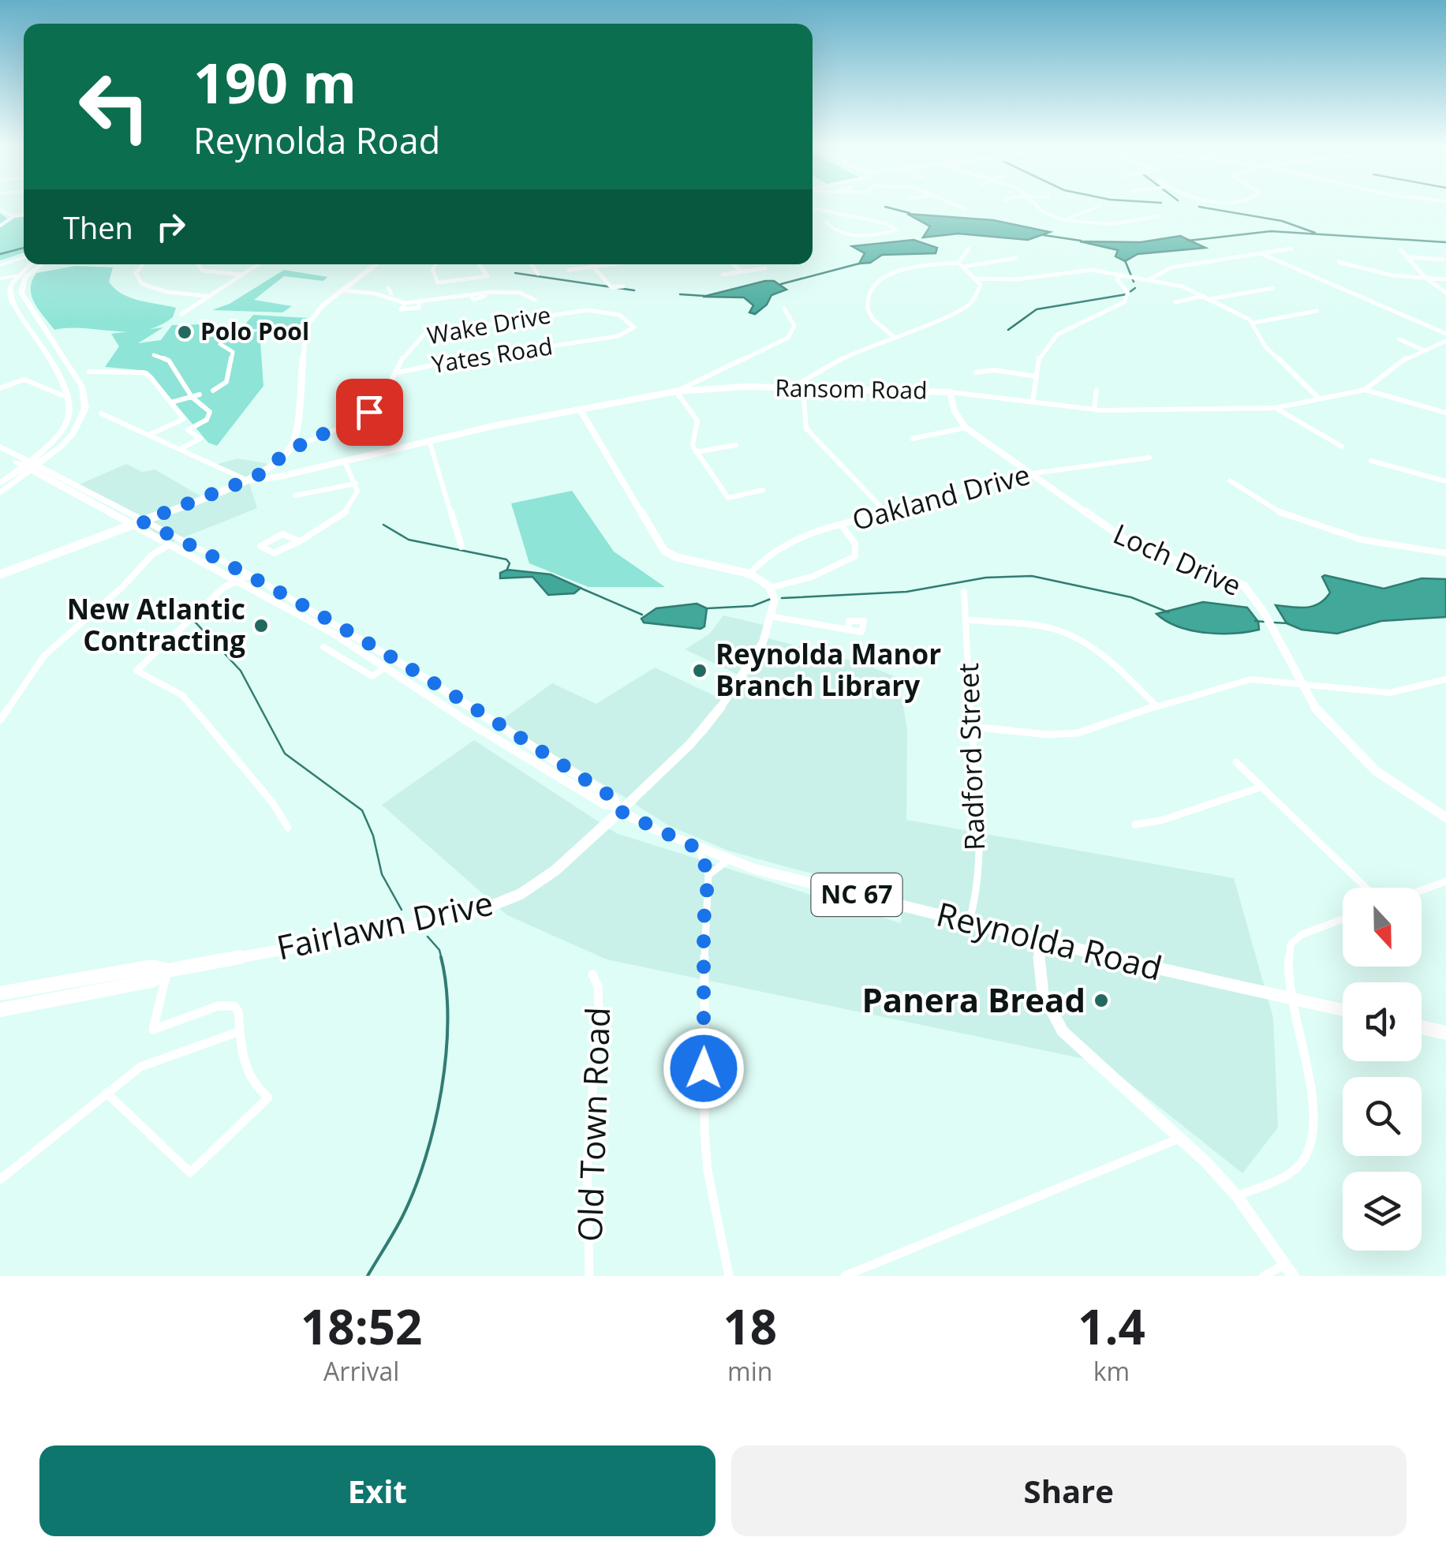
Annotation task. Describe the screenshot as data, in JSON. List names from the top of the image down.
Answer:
{
  "streets": {
    "main road": ["NC 67", "Fairlawn Drive", "Reynolda Road"],
    "street": [
      "Wake Drive",
      "Yates Road",
      "Ransom Road",
      "Oakland Drive",
      "Loch Drive",
      "Radford Street",
      "Old Town Road"
    ]
  },
  "crossings": [
    ["Wake Drive", "Yates Road"],
    ["Oakland Drive", "Loch Drive"],
    ["Radford Street", "Reynolda Road"],
    ["Fairlawn Drive", "Reynolda Road"]
  ],
  "places": [
    "Polo Pool",
    "New Atlantic Contracting",
    "Reynolda Manor Branch Library",
    "Panera Bread"
  ],
  "north": "bottom",
  "page": {
    "turn": ["190 m", "Reynolda Road"],
    "then": "Then",
    "eta": [
      "18:52",
      "Arrival",
      "18",
      "min",
      "1.4",
      "km"
    ],
    "buttons": ["Exit", "Share"]
  }
}
